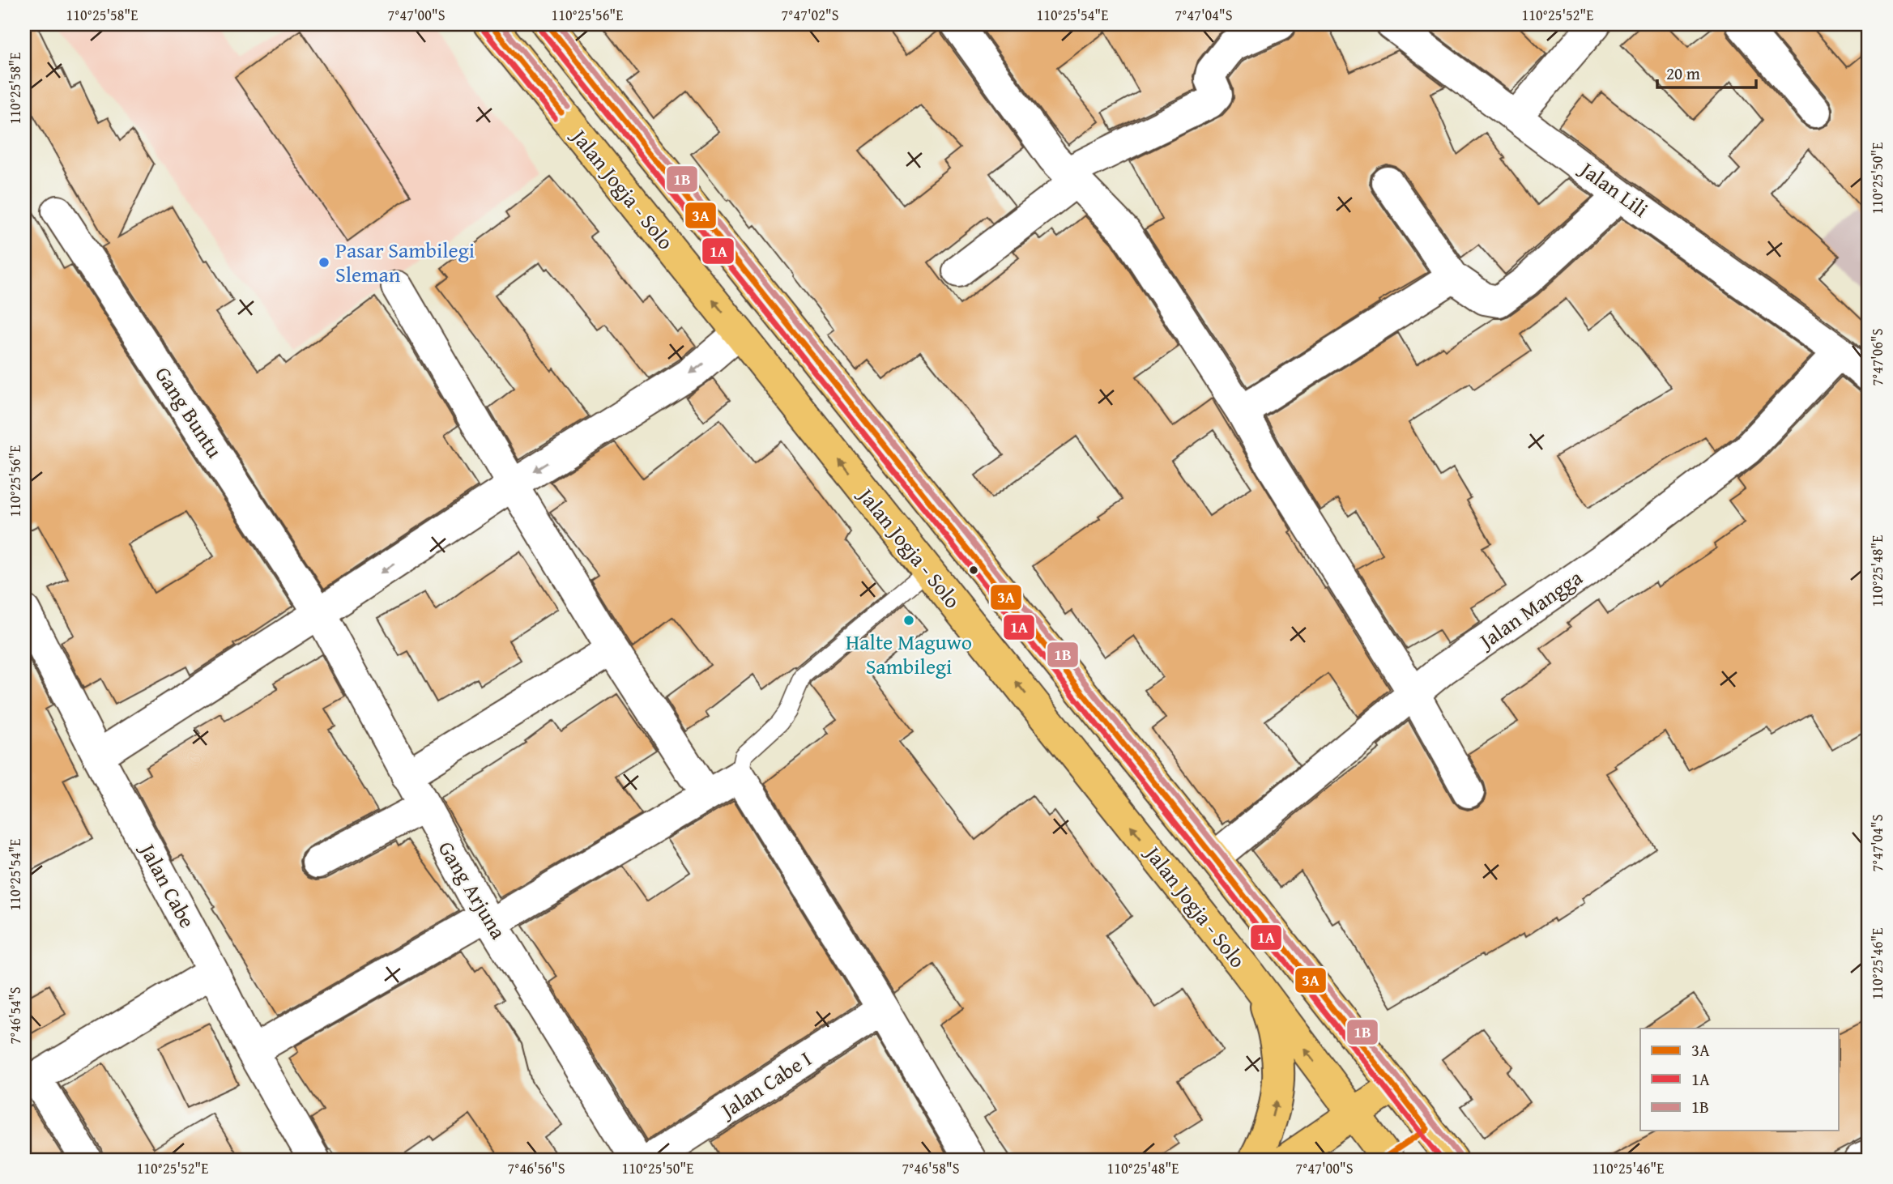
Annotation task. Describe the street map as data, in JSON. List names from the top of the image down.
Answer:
{
  "streets": {
    "highway": ["Jalan Jogja - Solo"],
    "street": [
      "Jalan Lili",
      "Gang Buntu",
      "Jalan Mangga",
      "Jalan Cabe",
      "Gang Arjuna",
      "Jalan Cabe I"
    ]
  },
  "crossings": [
    ["Jalan Jogja - Solo", "Jalan Mangga"],
    ["Jalan Lili", "Jalan Mangga"],
    ["Gang Buntu", "Gang Arjuna"]
  ],
  "places": ["Pasar Sambilegi Sleman", "Halte Maguwo Sambilegi"],
  "lines": ["transit line 3A", "transit line 1B", "transit line 1A"],
  "legend": ["3A", "1A", "1B"],
  "scale_bar": "20 m",
  "coordinates": [
    "110°25'58\"E",
    "7°47'00\"S",
    "110°25'56\"E",
    "7°47'02\"S",
    "110°25'54\"E",
    "7°47'04\"S",
    "110°25'52\"E",
    "110°25'50\"E",
    "7°47'06\"S",
    "110°25'48\"E",
    "110°25'46\"E",
    "7°46'54\"S",
    "7°46'56\"S",
    "7°46'58\"S"
  ]
}
